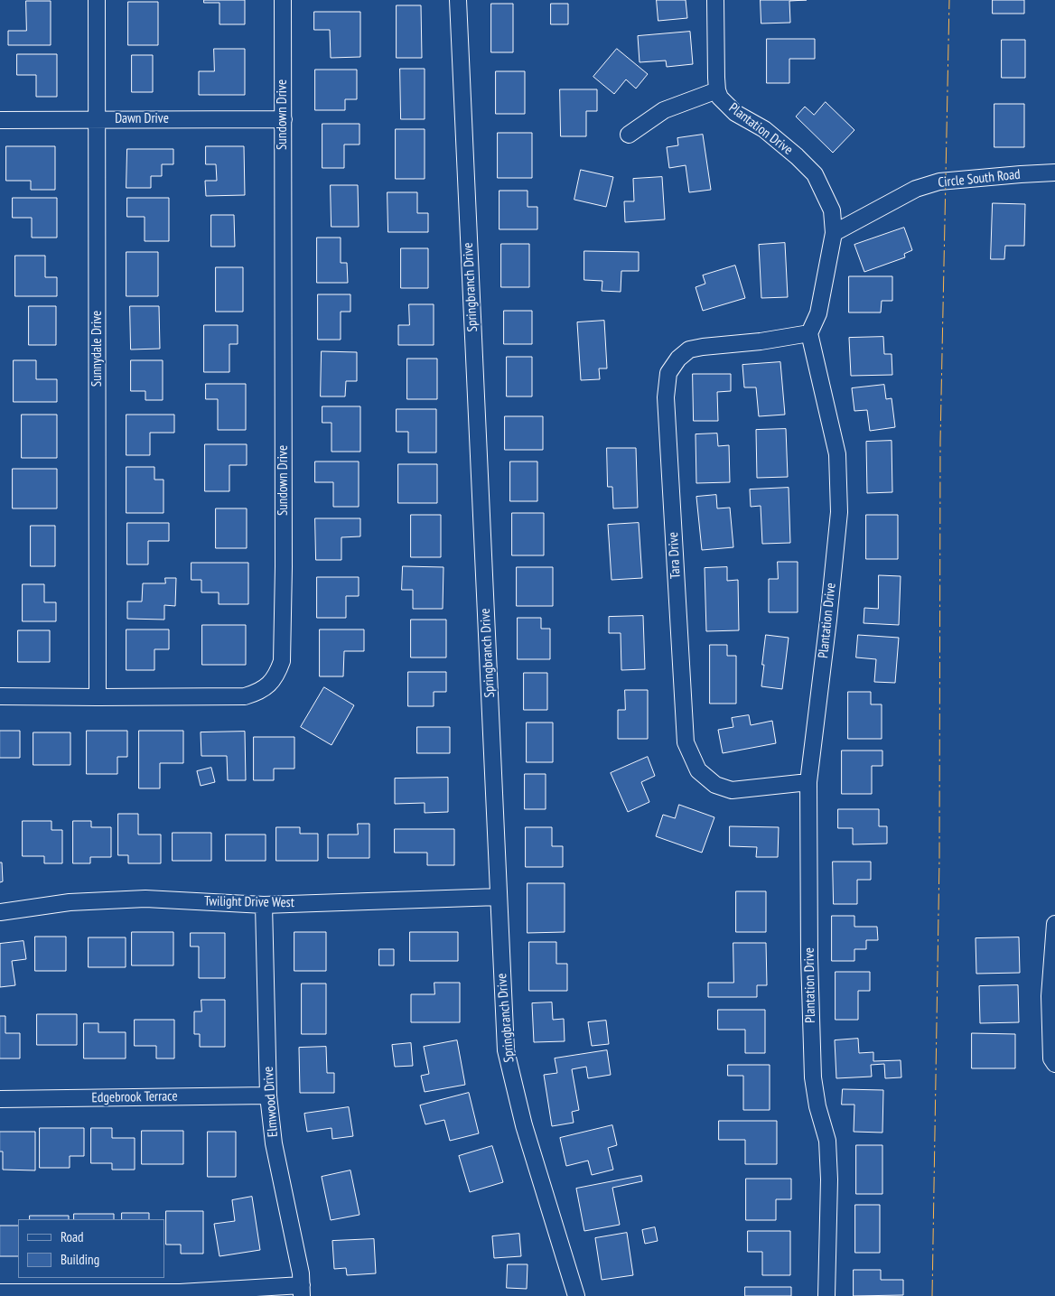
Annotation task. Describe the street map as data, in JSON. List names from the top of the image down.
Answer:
{
  "streets": {
    "street": [
      "Sundown Drive",
      "Dawn Drive",
      "Plantation Drive",
      "Circle South Road",
      "Springbranch Drive",
      "Sunnydale Drive",
      "Tara Drive",
      "Twilight Drive West",
      "Edgebrook Terrace",
      "Elmwood Drive"
    ]
  },
  "crossings": [
    ["Sundown Drive", "Dawn Drive"],
    ["Sundown Drive", "Sunnydale Drive"],
    ["Dawn Drive", "Sunnydale Drive"],
    ["Plantation Drive", "Circle South Road"],
    ["Plantation Drive", "Tara Drive"],
    ["Springbranch Drive", "Twilight Drive West"],
    ["Twilight Drive West", "Elmwood Drive"],
    ["Edgebrook Terrace", "Elmwood Drive"]
  ],
  "legend": ["Road", "Building"]
}
